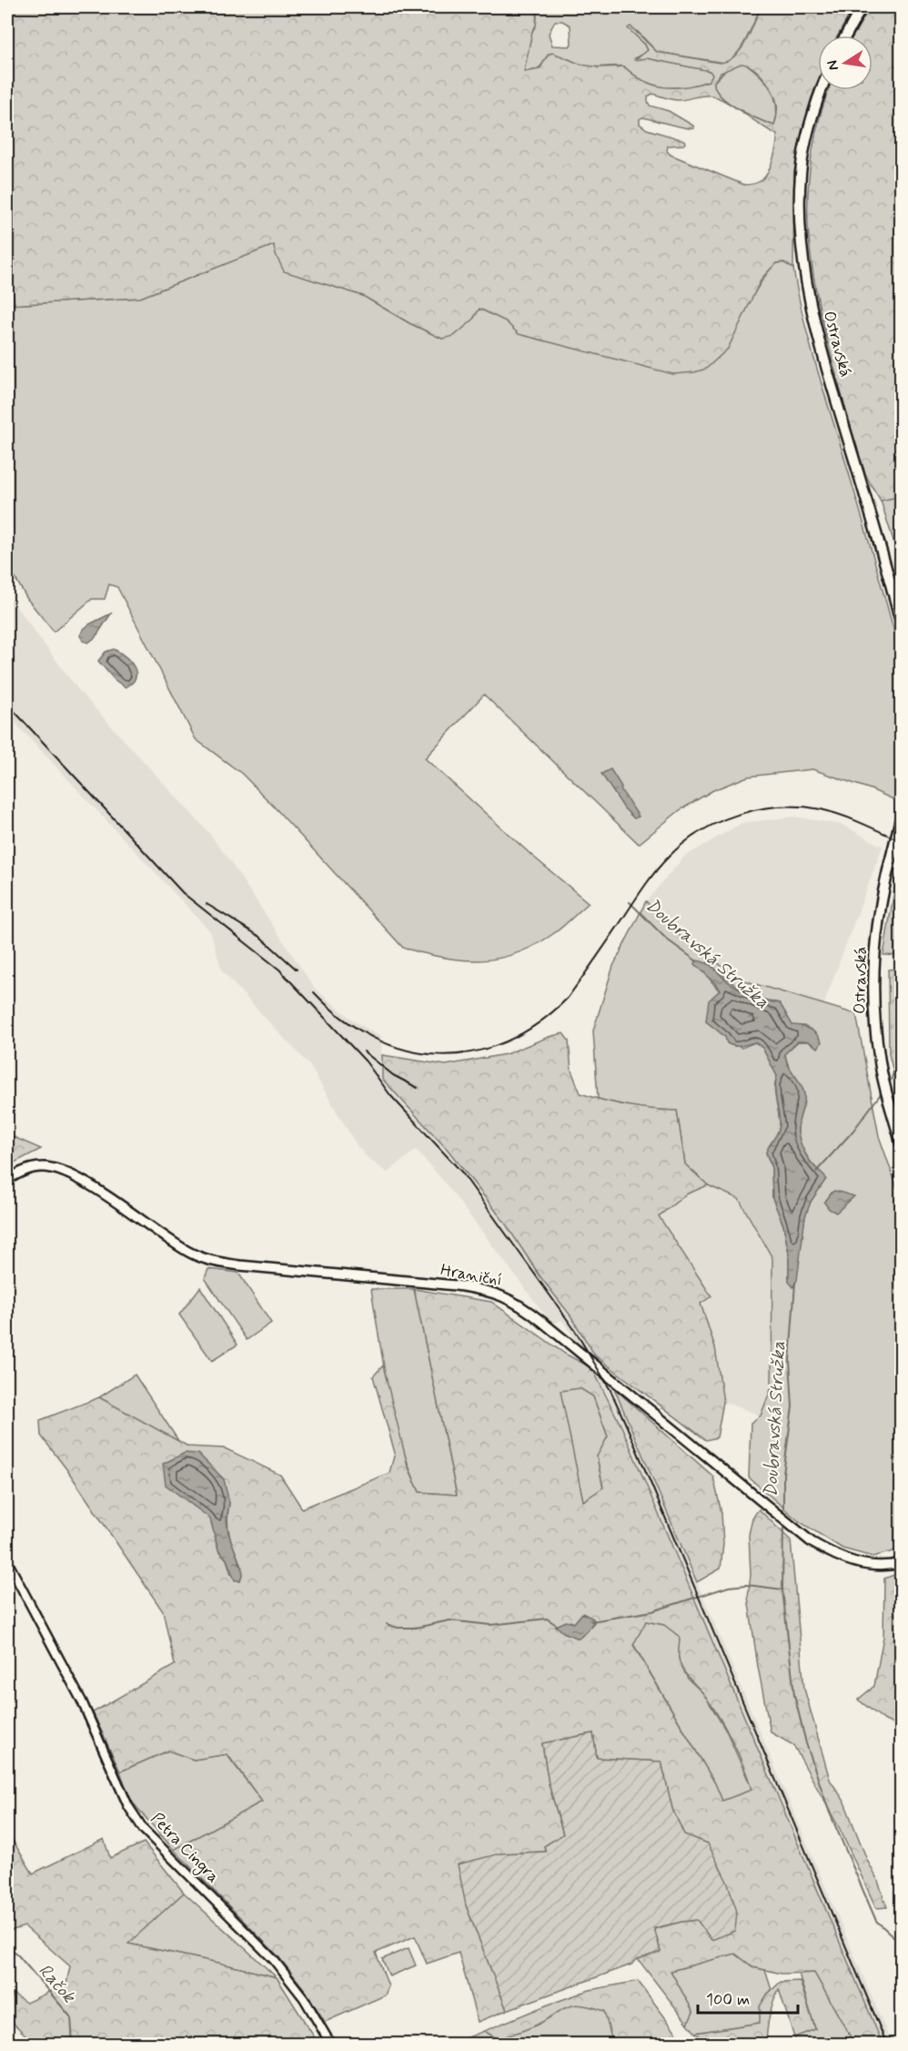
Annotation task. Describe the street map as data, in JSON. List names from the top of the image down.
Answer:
{
  "streets": {
    "main road": ["Ostravská", "Hraniční"],
    "street": ["Petra Cingra"]
  },
  "water": ["Doubravská Stružka", "Račok"],
  "scale_bar": "100 m",
  "north": "left"
}
